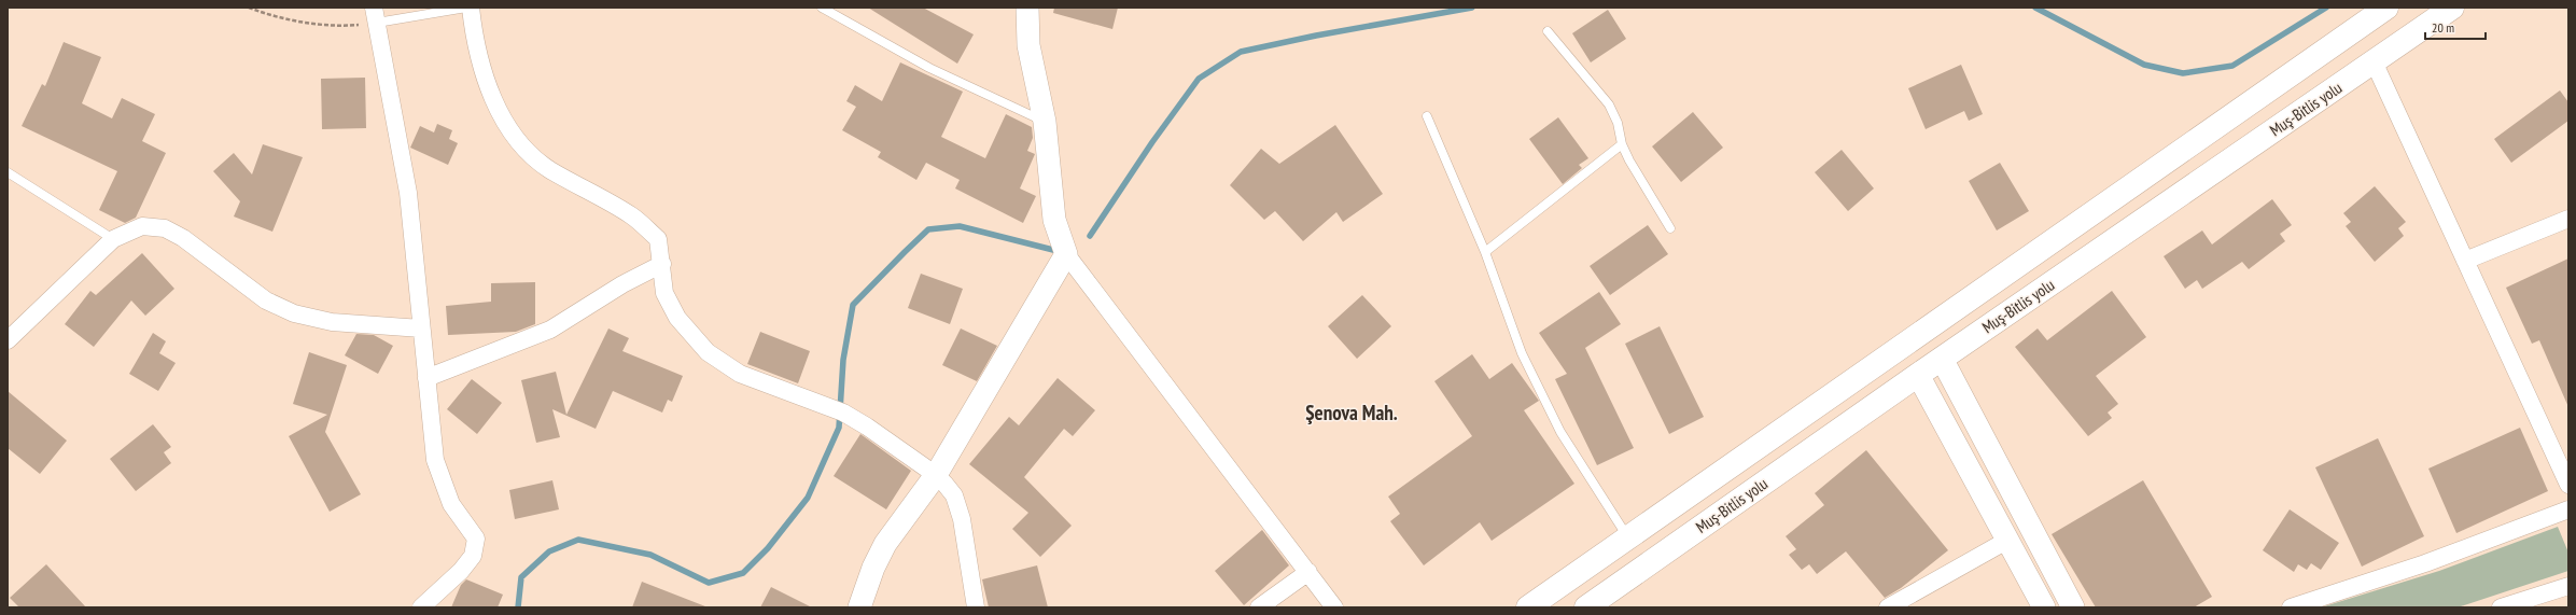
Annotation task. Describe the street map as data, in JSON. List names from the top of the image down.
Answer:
{
  "streets": {
    "highway": ["Muş-Bitlis yolu"]
  },
  "districts": ["Şenova Mah."],
  "scale_bar": "20 m"
}
